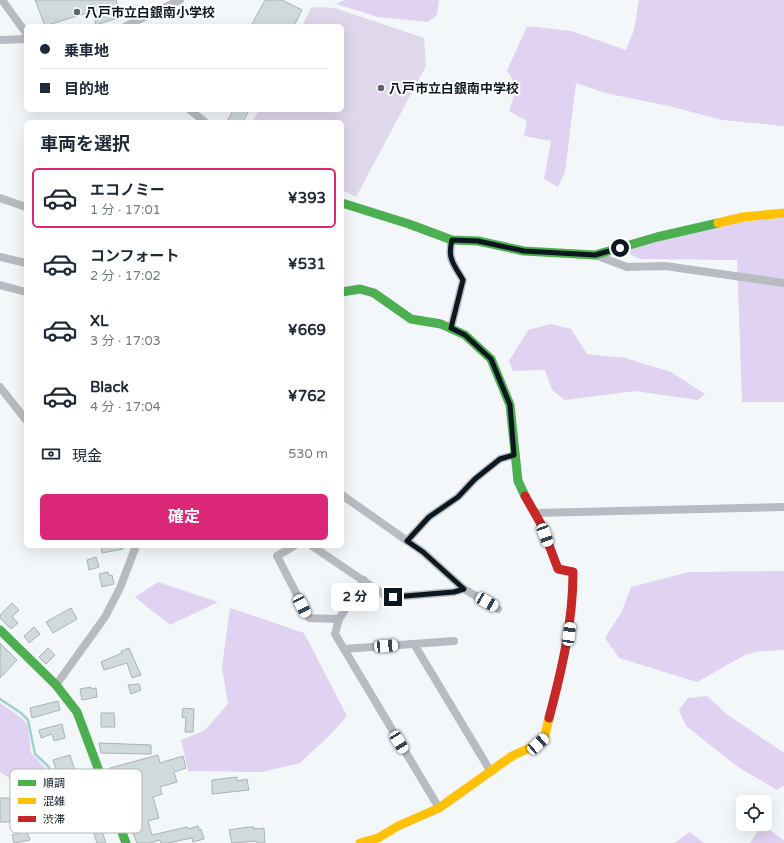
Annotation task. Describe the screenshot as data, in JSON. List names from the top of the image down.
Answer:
{
  "places": ["八戸市立白銀南小学校", "八戸市立白銀南中学校"],
  "legend": ["順調", "混雑", "渋滞"],
  "page": {
    "banner": ["乗車地", "目的地"],
    "heading": "車両を選択",
    "list": [
      {
        "name": "エコノミー",
        "note": "1 分 · 17:01",
        "value": "¥393"
      },
      {
        "name": "コンフォート",
        "note": "2 分 · 17:02",
        "value": "¥531"
      },
      {
        "name": "XL",
        "note": "3 分 · 17:03",
        "value": "¥669"
      },
      {
        "name": "Black",
        "note": "4 分 · 17:04",
        "value": "¥762"
      }
    ],
    "pay": ["現金", "530 m"],
    "buttons": "確定",
    "bubble": "2 分"
  }
}
